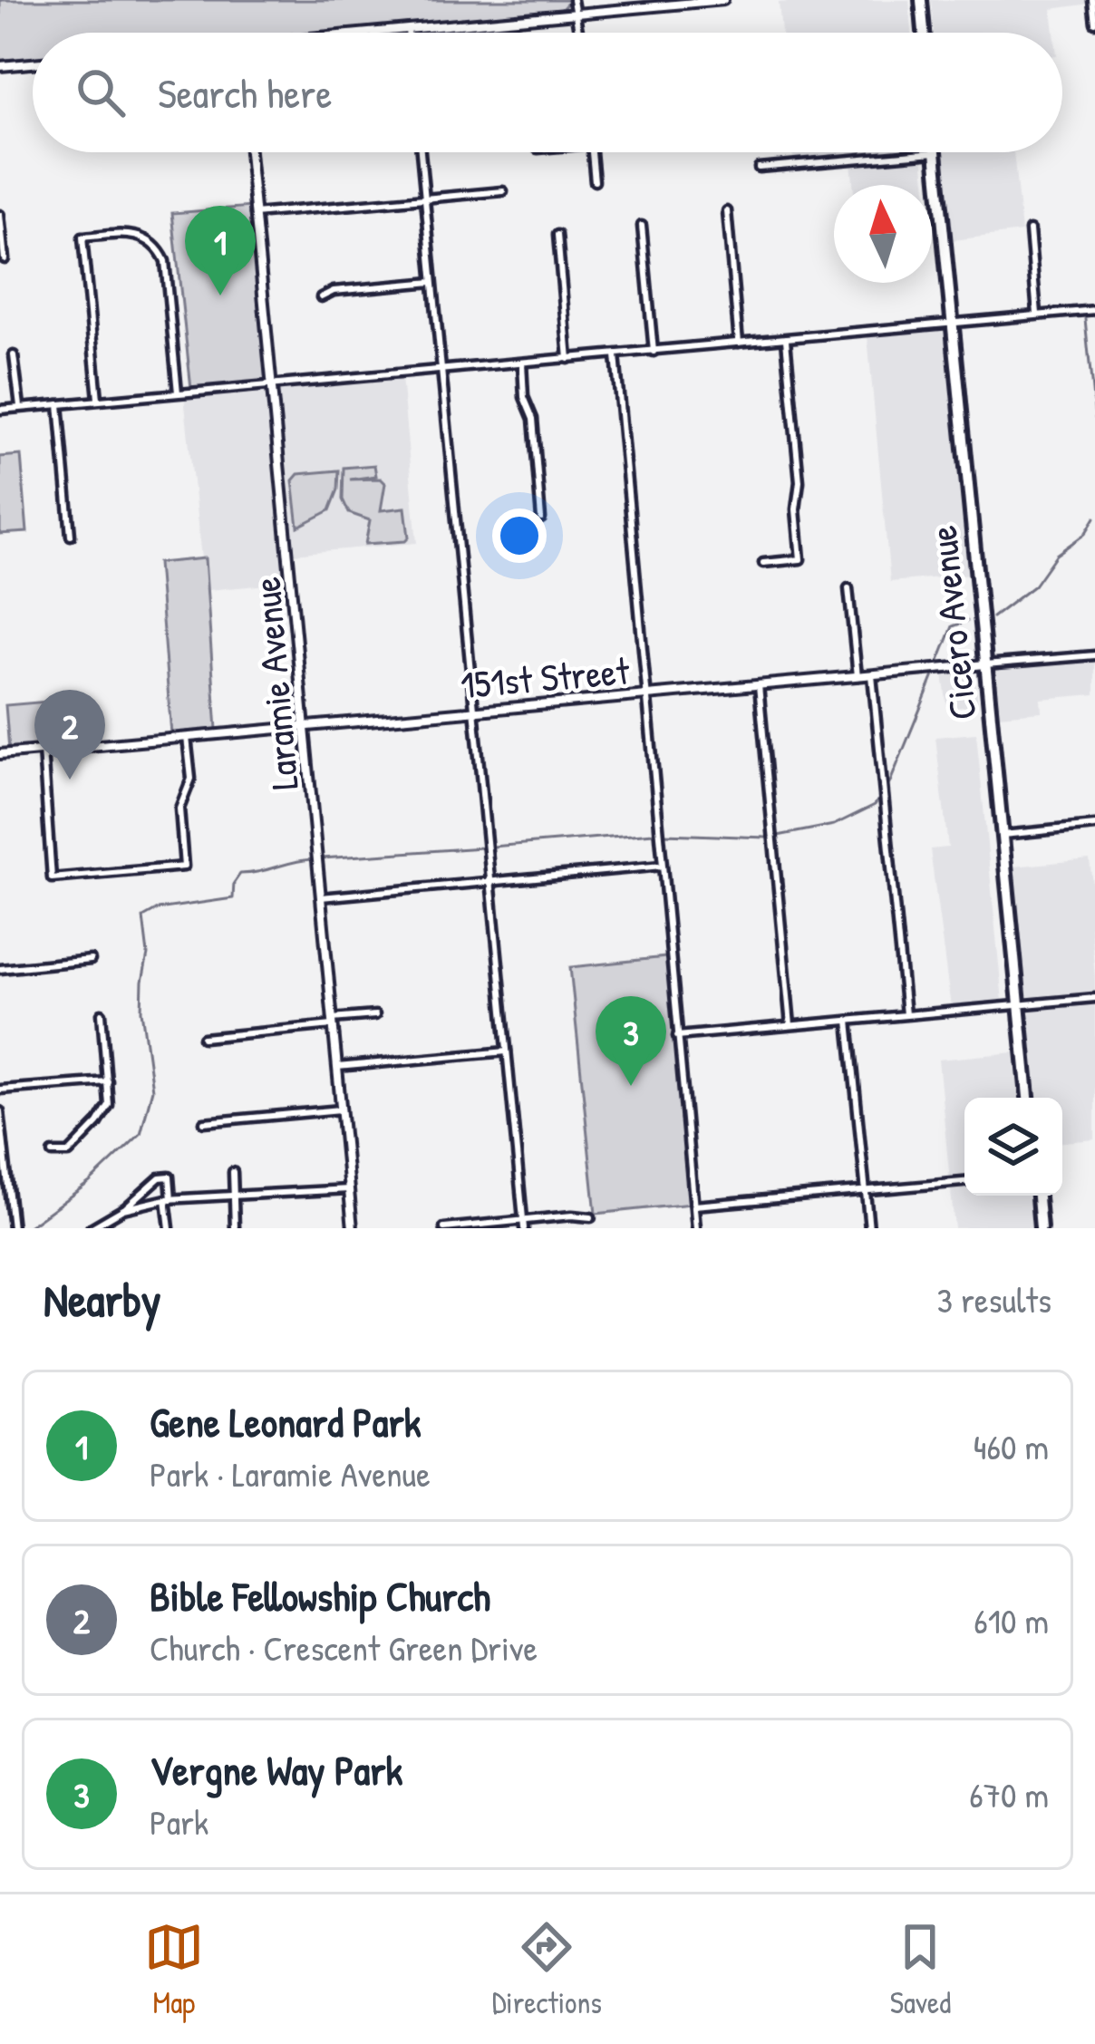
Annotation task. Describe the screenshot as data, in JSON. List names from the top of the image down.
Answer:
{
  "streets": {
    "main road": ["Cicero Avenue"],
    "street": ["151st Street", "Laramie Avenue"]
  },
  "crossings": [
    ["Cicero Avenue", "151st Street"],
    ["151st Street", "Laramie Avenue"]
  ],
  "north": "top",
  "page": {
    "search": "Search here",
    "pins": ["1", "2", "3"],
    "heading": ["Nearby", "3 results"],
    "list": [
      {
        "mark": "1",
        "name": "Gene Leonard Park",
        "note": "Park · Laramie Avenue",
        "value": "460 m"
      },
      {
        "mark": "2",
        "name": "Bible Fellowship Church",
        "note": "Church · Crescent Green Drive",
        "value": "610 m"
      },
      {
        "mark": "3",
        "name": "Vergne Way Park",
        "note": "Park",
        "value": "670 m"
      }
    ],
    "nav": ["Map", "Directions", "Saved"]
  }
}
